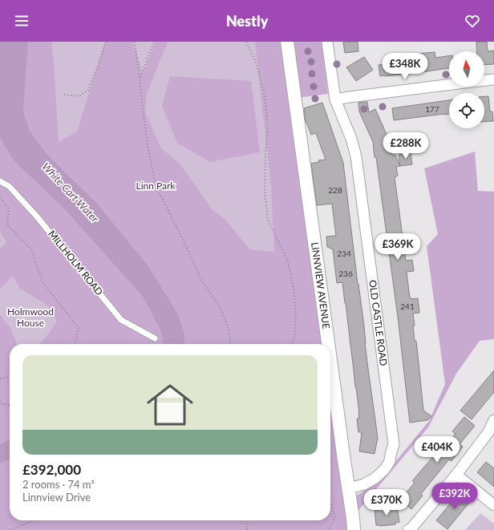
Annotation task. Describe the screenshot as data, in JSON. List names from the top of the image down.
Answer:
{
  "streets": {
    "street": ["LINNVIEW AVENUE", "OLD CASTLE ROAD"],
    "lane": ["MILLHOLM ROAD"]
  },
  "crossings": [
    ["LINNVIEW AVENUE", "OLD CASTLE ROAD"]
  ],
  "water": ["White Cart Water"],
  "parks": ["Linn Park", "Holmwood House"],
  "house_numbers": [
    "177",
    "228",
    "234",
    "236",
    "241"
  ],
  "north": "top",
  "page": {
    "header": "Nestly",
    "price": [
      "£348K",
      "£288K",
      "£369K",
      "£404K",
      "£392K",
      "£370K"
    ],
    "list": [
      {
        "name": "£392,000",
        "note": "2 rooms · 74 m² · Linnview Drive"
      }
    ]
  }
}
